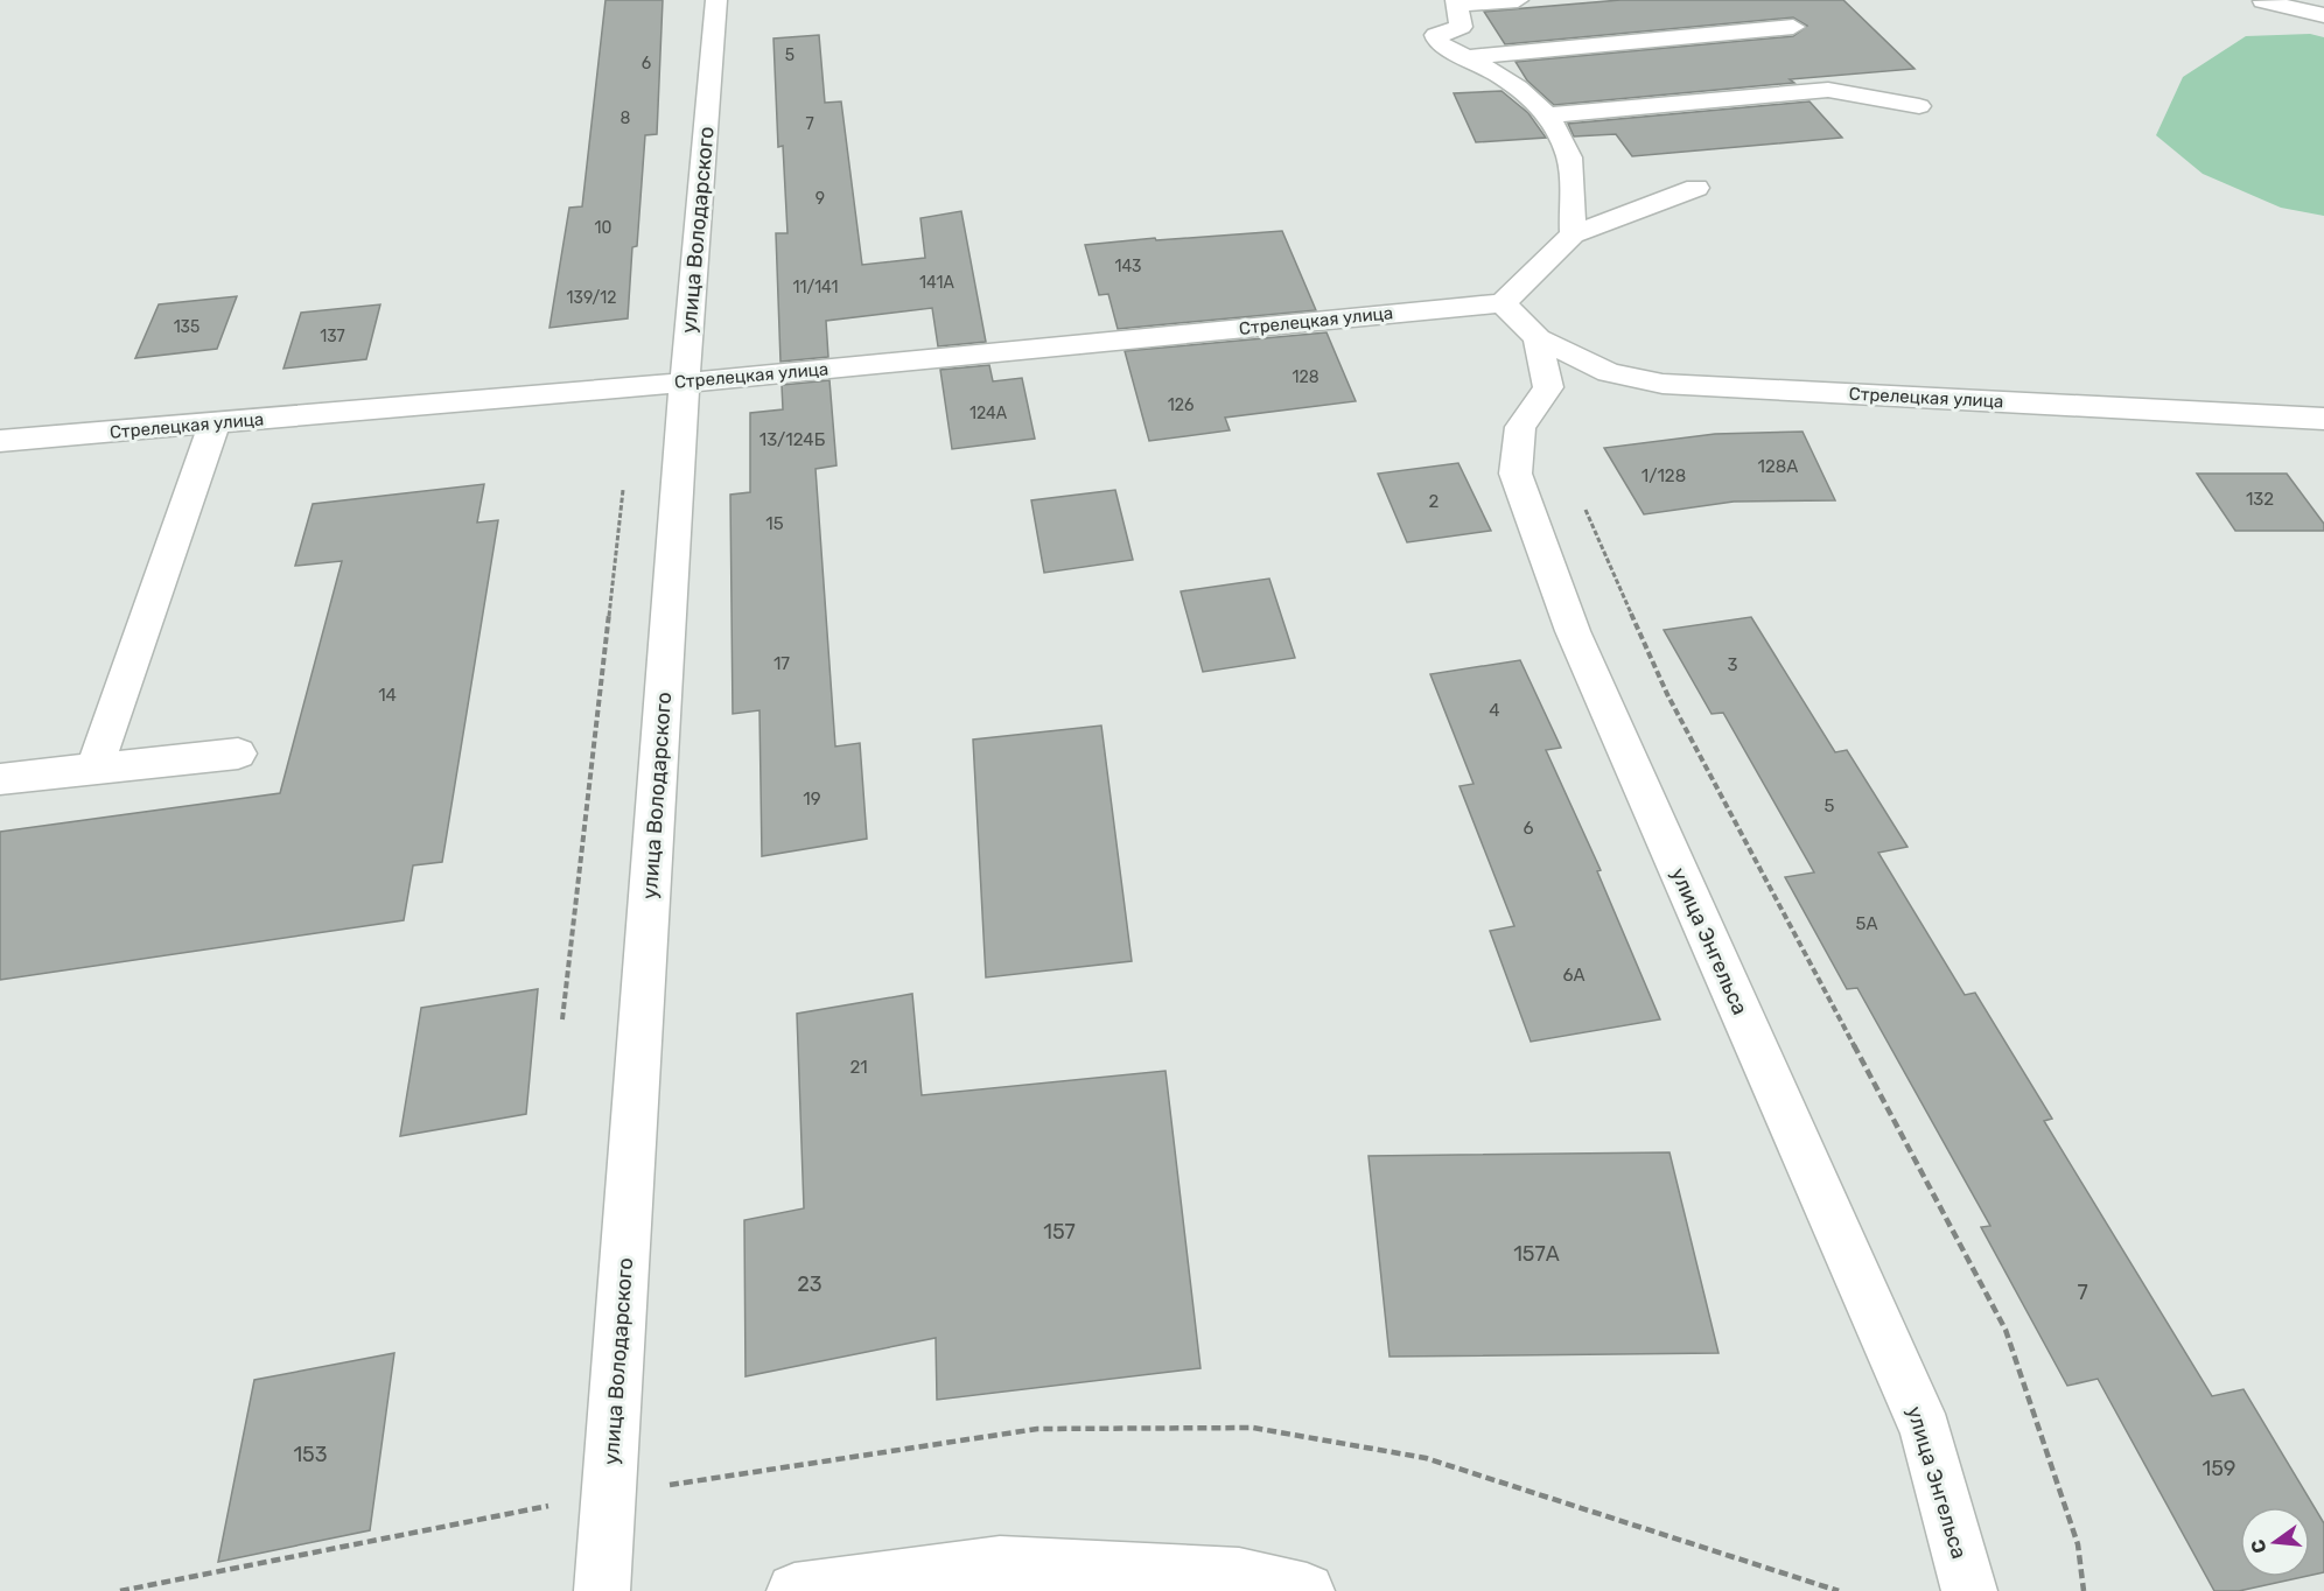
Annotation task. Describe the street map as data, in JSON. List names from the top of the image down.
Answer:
{
  "streets": {
    "street": ["улица Володарского", "Стрелецкая улица", "улица Энгельса"]
  },
  "crossings": [
    ["улица Володарского", "Стрелецкая улица"],
    ["Стрелецкая улица", "улица Энгельса"]
  ],
  "house_numbers": [
    "5",
    "6",
    "8",
    "7",
    "9",
    "10",
    "143",
    "141А",
    "11/141",
    "139/12",
    "135",
    "137",
    "128",
    "126",
    "124А",
    "13/124Б",
    "128А",
    "1/128",
    "132",
    "2",
    "15",
    "17",
    "3",
    "14",
    "4",
    "19",
    "5",
    "6",
    "5А",
    "6А",
    "21",
    "157",
    "157А",
    "23",
    "7",
    "153",
    "159"
  ],
  "north": "left"
}
